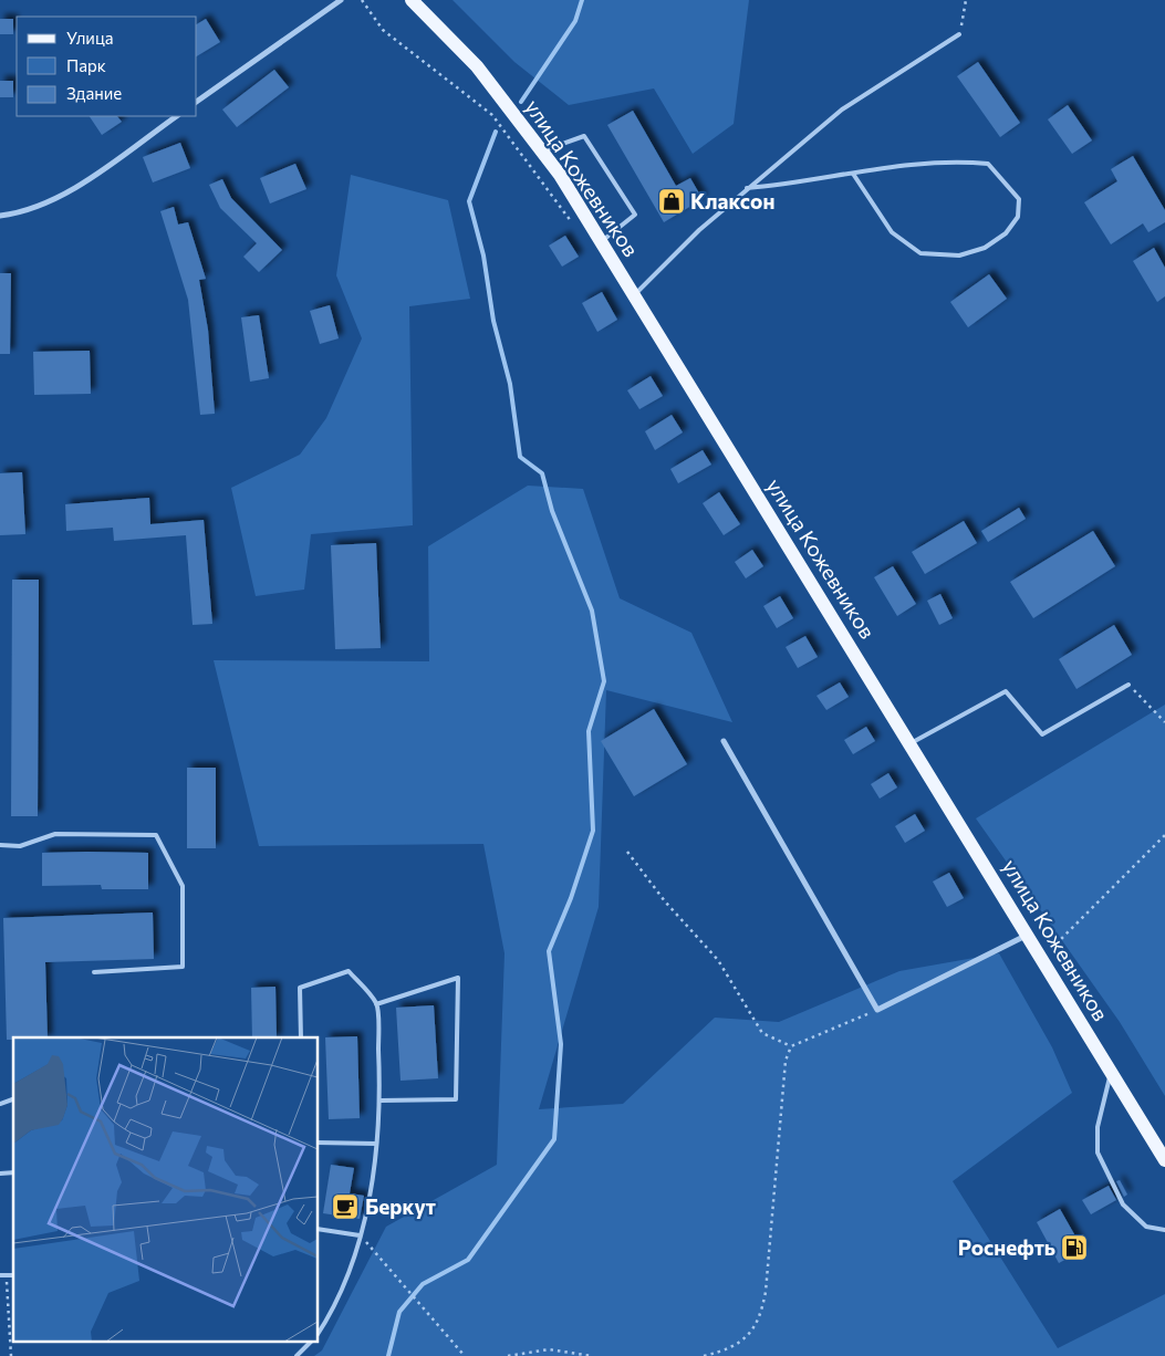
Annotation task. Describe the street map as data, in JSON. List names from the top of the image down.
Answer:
{
  "streets": {
    "main road": ["улица Кожевников"]
  },
  "places": {
    "shop": ["Клаксон"],
    "cafe": ["Беркут"],
    "fuel station": ["Роснефть"]
  },
  "legend": ["Улица", "Парк", "Здание"]
}
